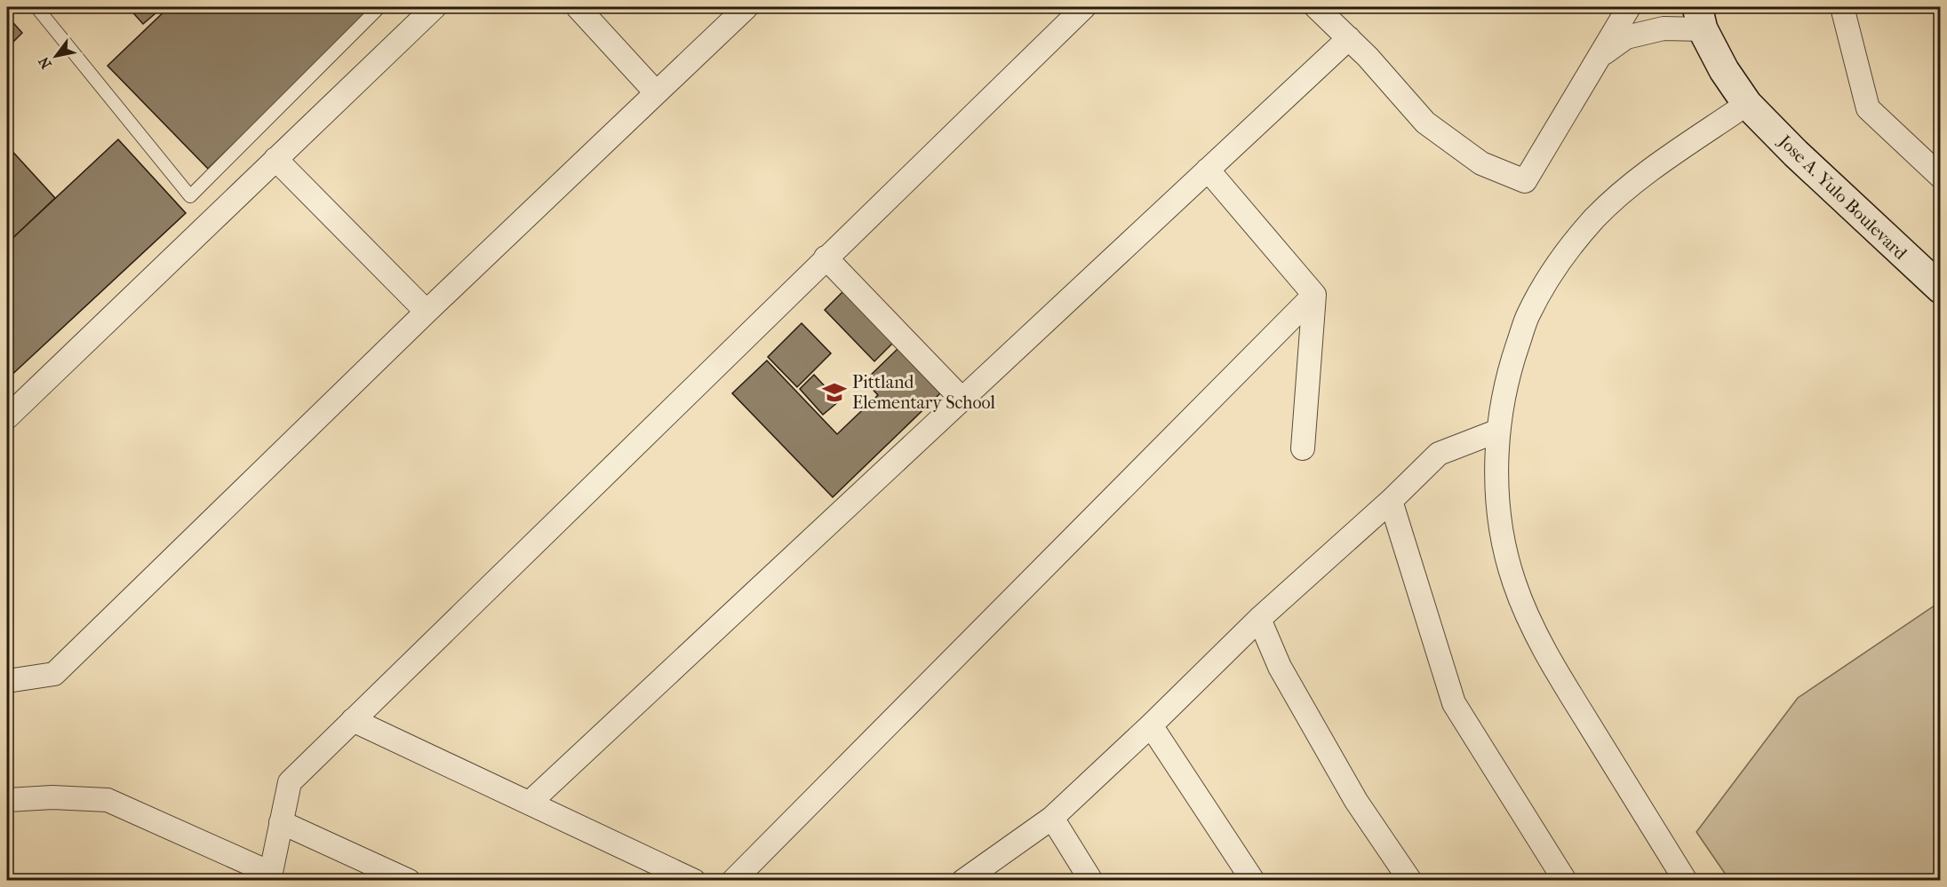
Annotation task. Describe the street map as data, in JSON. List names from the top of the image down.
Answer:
{
  "streets": {
    "main road": ["Jose A. Yulo Boulevard"]
  },
  "places": {
    "school or university": ["Pittland Elementary School"]
  },
  "north": "bottom left"
}
